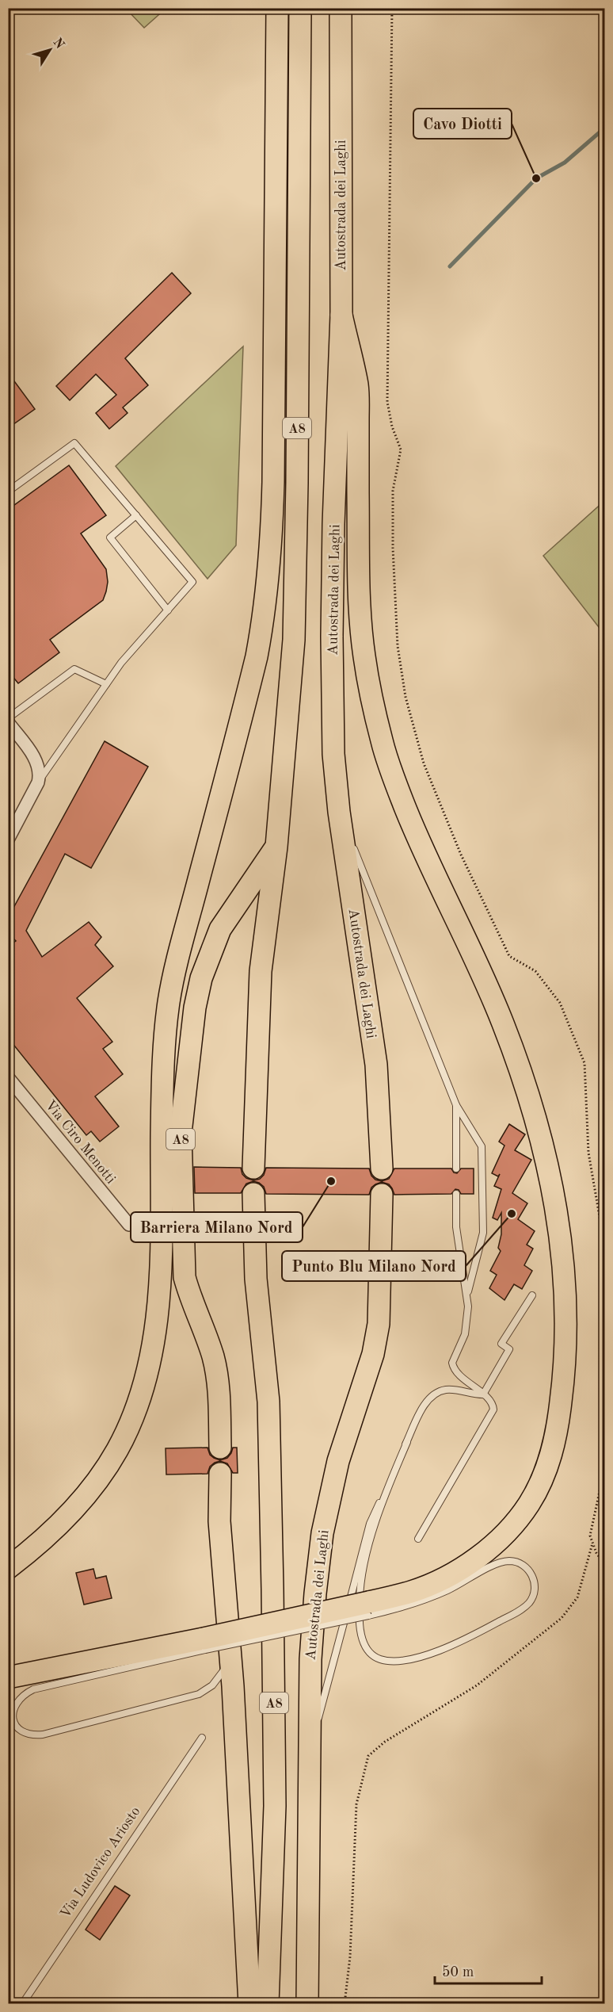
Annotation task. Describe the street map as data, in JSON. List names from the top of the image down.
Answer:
{
  "streets": {
    "highway": ["Autostrada dei Laghi", "A8"],
    "street": ["Via Ciro Menotti"],
    "lane": ["Via Ludovico Ariosto"]
  },
  "places": ["Cavo Diotti", "Barriera Milano Nord", "Punto Blu Milano Nord"],
  "scale_bar": "50 m",
  "north": "top right"
}
